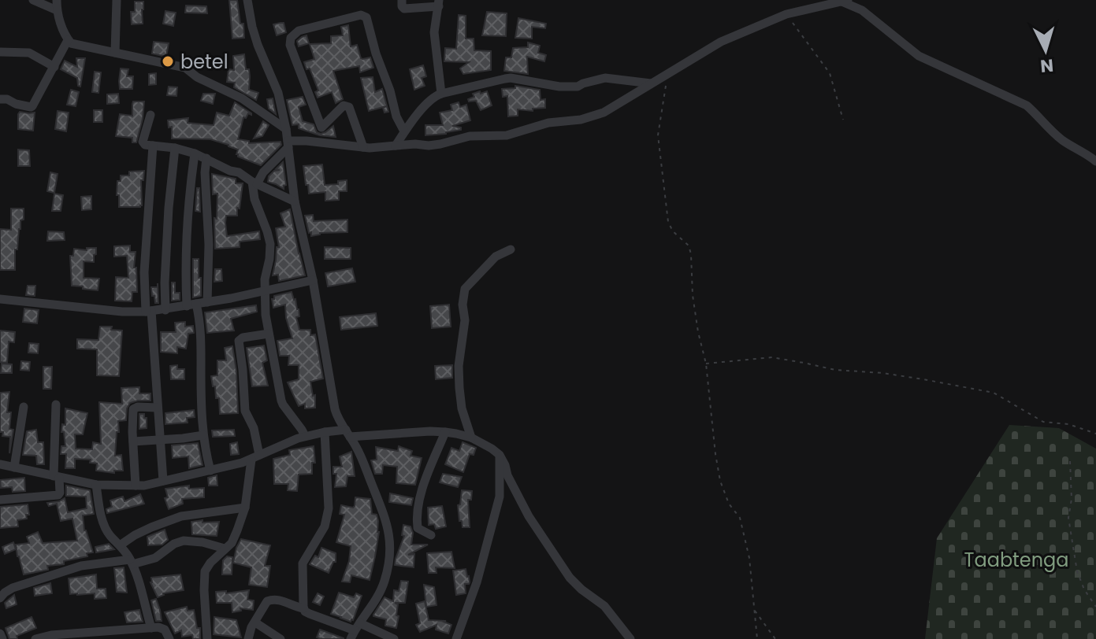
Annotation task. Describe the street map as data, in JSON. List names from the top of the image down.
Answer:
{
  "parks": ["Taabtenga"],
  "places": ["betel"],
  "north": "bottom"
}
